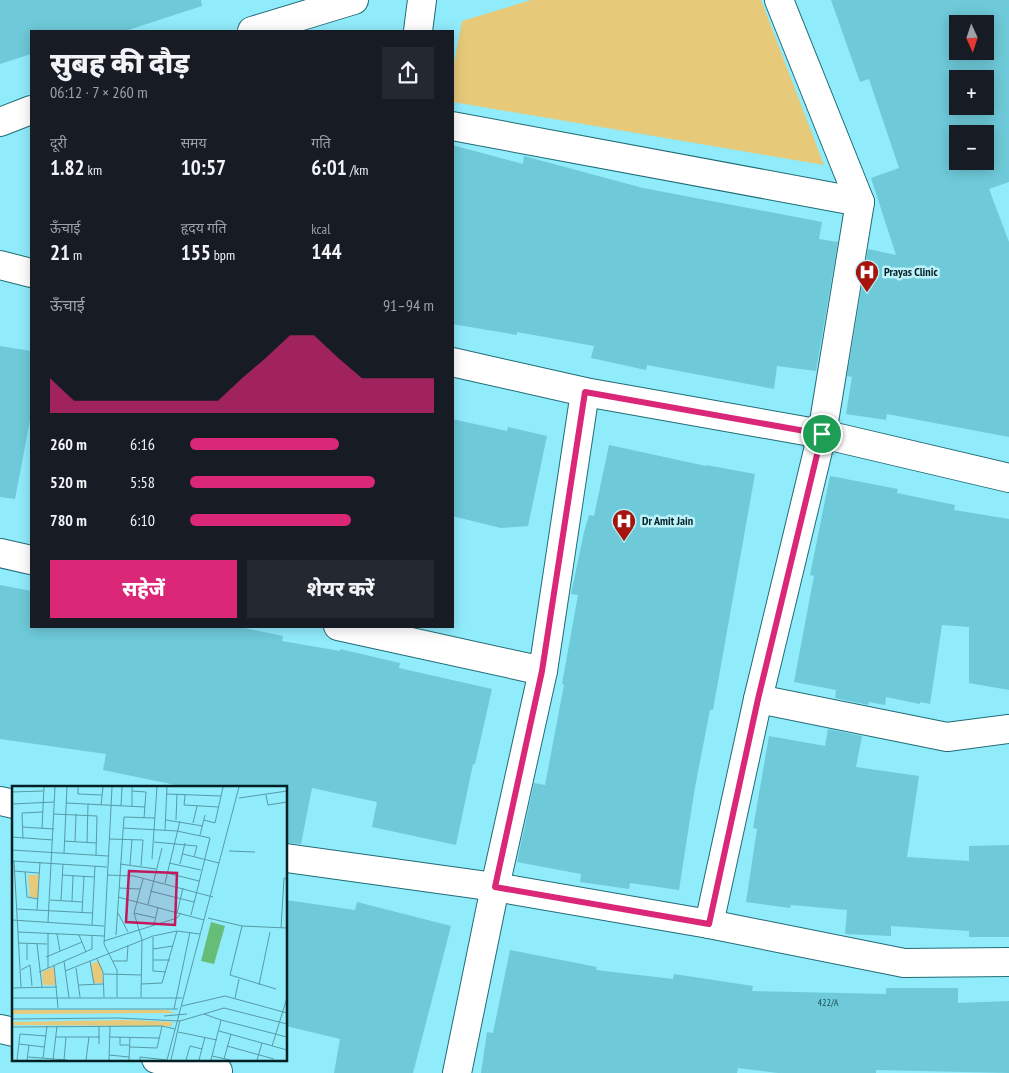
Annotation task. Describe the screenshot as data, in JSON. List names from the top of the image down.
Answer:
{
  "places": {
    "hospital": ["Prayas Clinic", "Dr Amit Jain"]
  },
  "house_numbers": ["422/A"],
  "north": "bottom",
  "page": {
    "map_buttons": ["+", "−"],
    "heading": ["सुबह की दौड़", "06:12 · 7 × 260 m"],
    "stats": [
      ["दूरी", "1.82 km"],
      ["समय", "10:57"],
      ["गति", "6:01 /km"],
      ["ऊँचाई", "21 m"],
      ["हृदय गति", "155 bpm"],
      ["kcal", "144"]
    ],
    "chart": ["ऊँचाई", "91–94 m"],
    "list": [
      {
        "name": "260 m",
        "note": "6:16"
      },
      {
        "name": "520 m",
        "note": "5:58"
      },
      {
        "name": "780 m",
        "note": "6:10"
      }
    ],
    "buttons": ["सहेजें", "शेयर करें"]
  }
}
